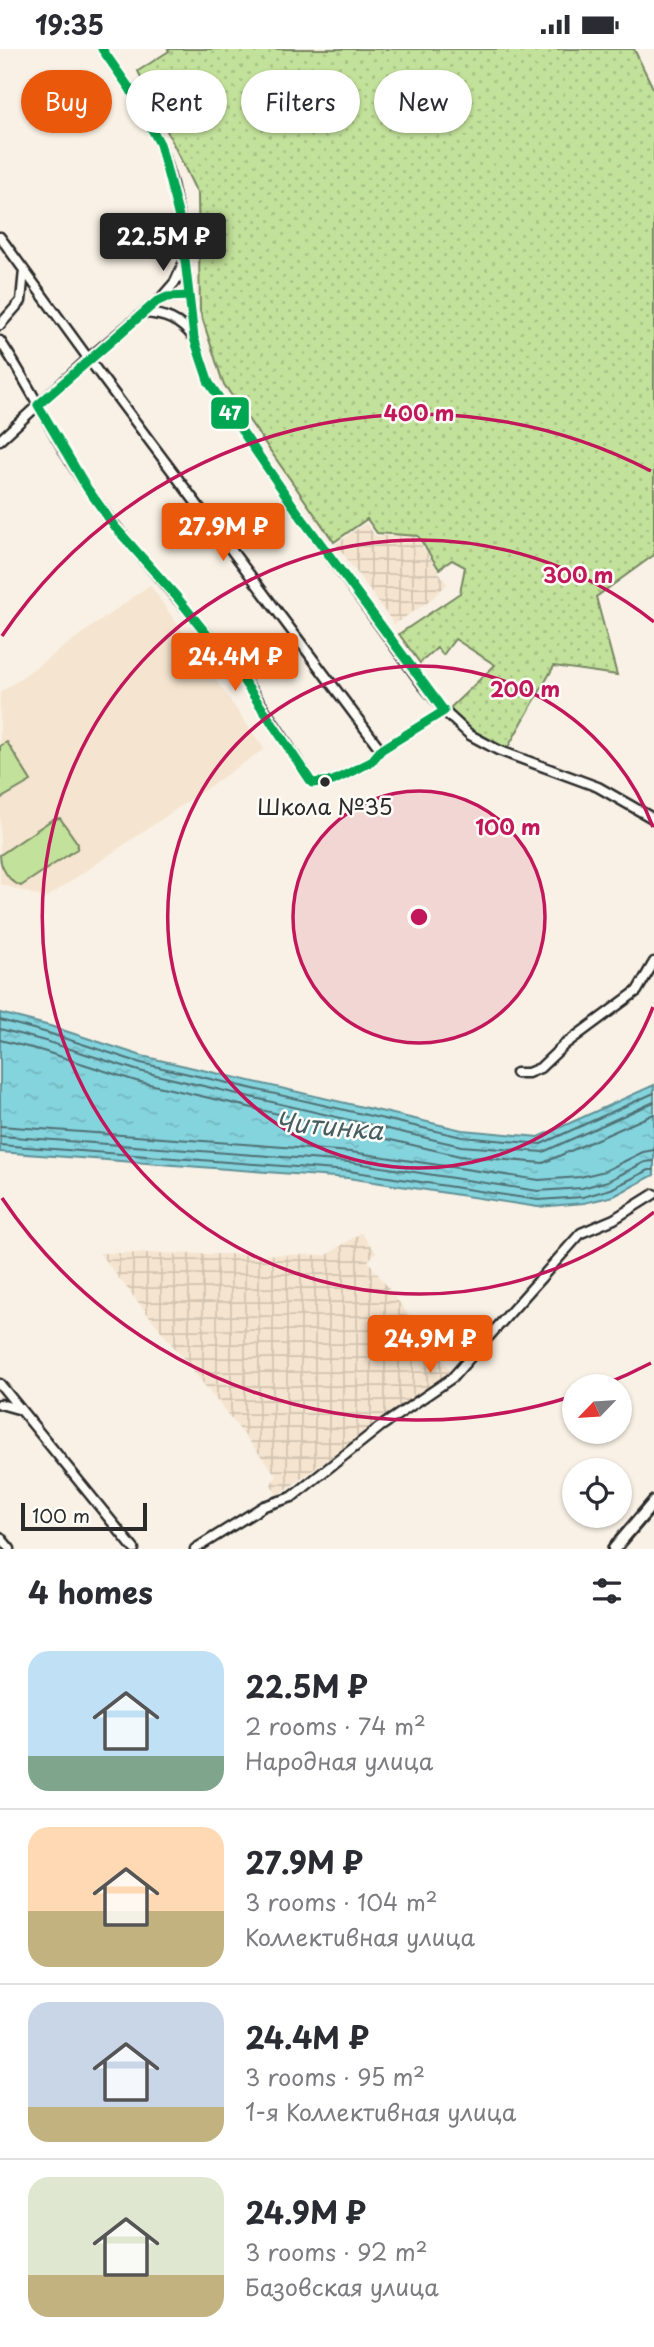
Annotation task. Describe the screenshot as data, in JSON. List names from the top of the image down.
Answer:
{
  "water": ["Читинка"],
  "places": ["Школа №35"],
  "lines": ["transit line 47"],
  "scale_bar": "100 m",
  "north": "bottom left",
  "page": {
    "status": "19:35",
    "chip": [
      "Buy",
      "Rent",
      "Filters",
      "New"
    ],
    "price": [
      "22.5M ₽",
      "27.9M ₽",
      "24.4M ₽",
      "24.9M ₽"
    ],
    "scale": "100 m",
    "heading": "4 homes",
    "list": [
      {
        "name": "22.5M ₽",
        "note": "2 rooms · 74 m² · Народная улица"
      },
      {
        "name": "27.9M ₽",
        "note": "3 rooms · 104 m² · Коллективная улица"
      },
      {
        "name": "24.4M ₽",
        "note": "3 rooms · 95 m² · 1-я Коллективная улица"
      },
      {
        "name": "24.9M ₽",
        "note": "3 rooms · 92 m² · Базовская улица"
      }
    ]
  },
  "rings": [
    "400 m",
    "300 m",
    "200 m",
    "100 m"
  ]
}
